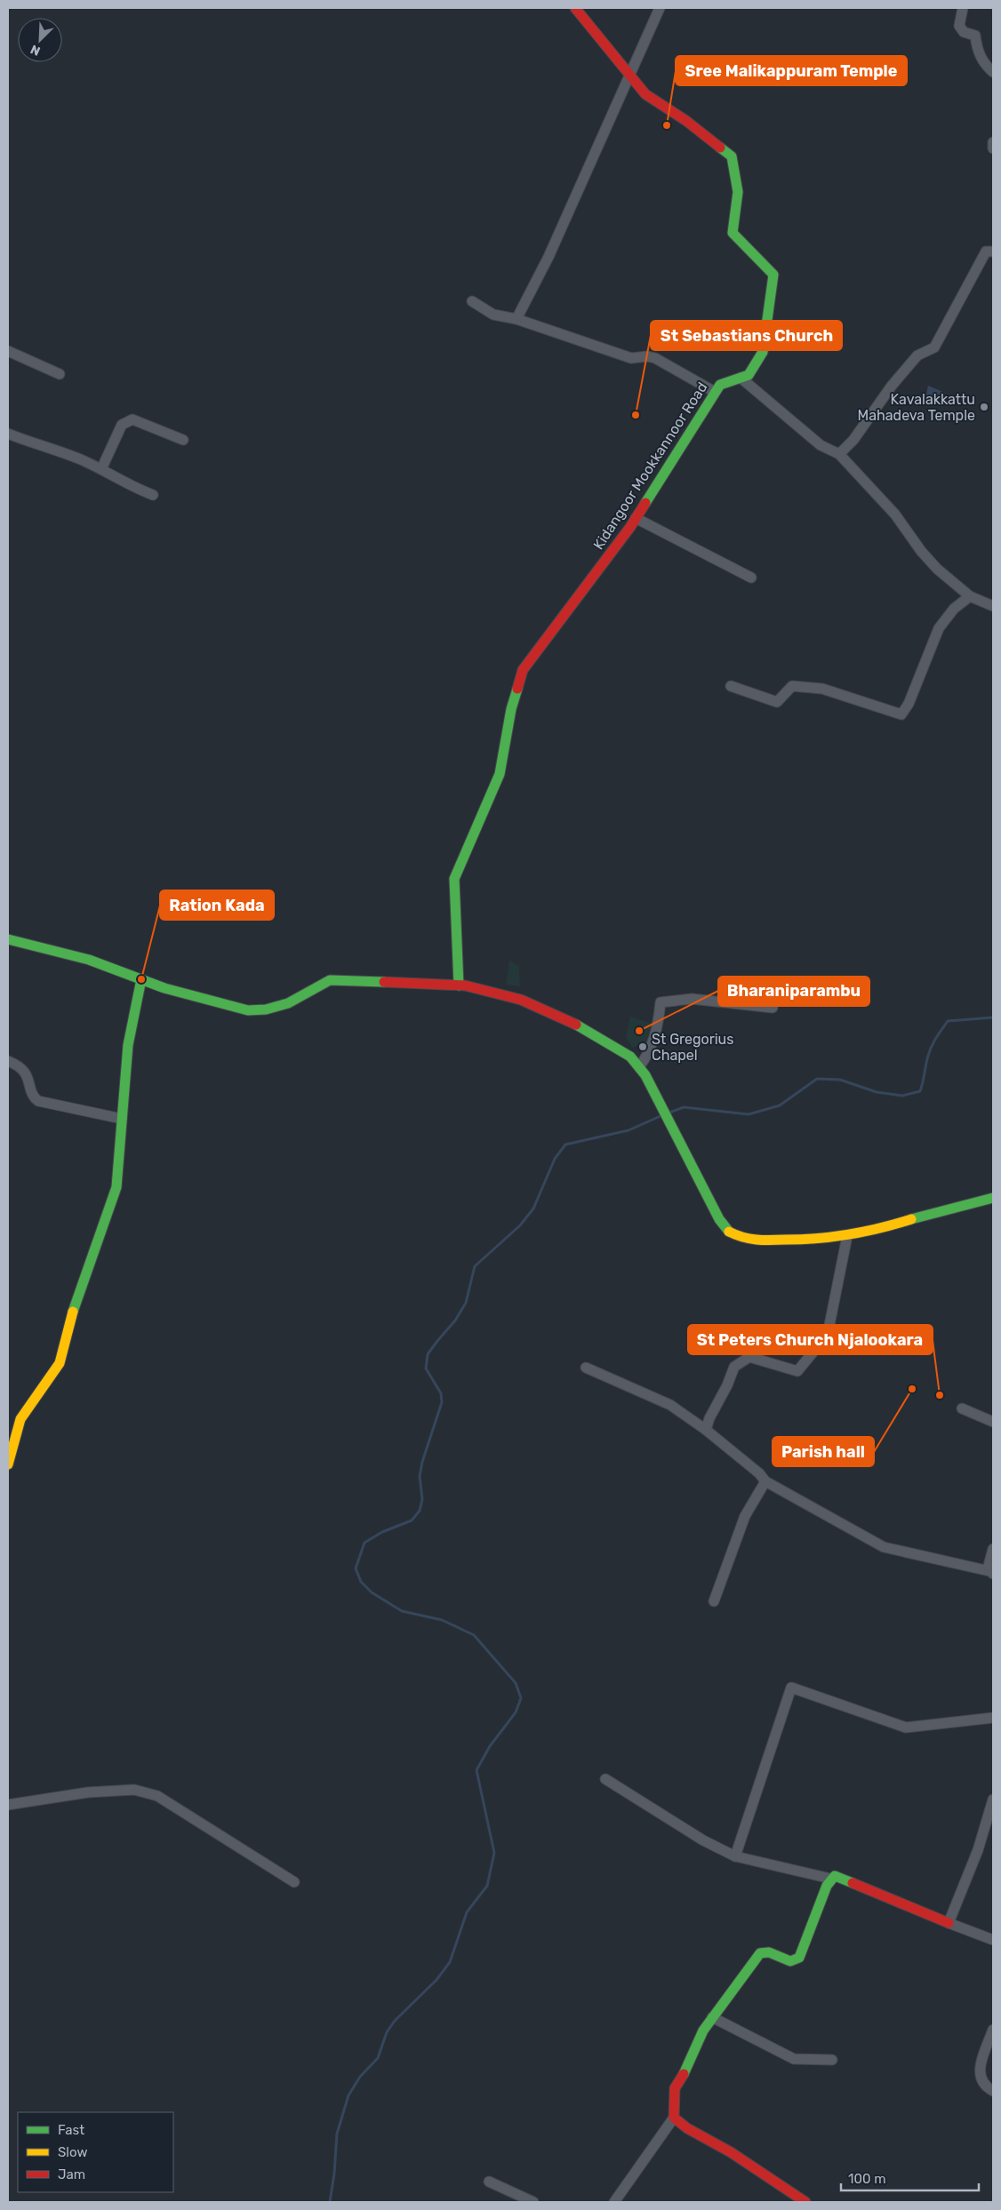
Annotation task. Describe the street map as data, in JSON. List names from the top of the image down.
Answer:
{
  "streets": {
    "street": ["Kidangoor Mookkannoor Road"]
  },
  "places": [
    "Sree Malikappuram Temple",
    "Kavalakkattu Mahadeva Temple",
    "St Sebastians Church",
    "Ration Kada",
    "Bharaniparambu",
    "St Gregorius Chapel",
    "Parish hall",
    "St Peters Church Njalookara"
  ],
  "legend": ["Fast", "Slow", "Jam"],
  "scale_bar": "100 m",
  "north": "bottom left"
}
